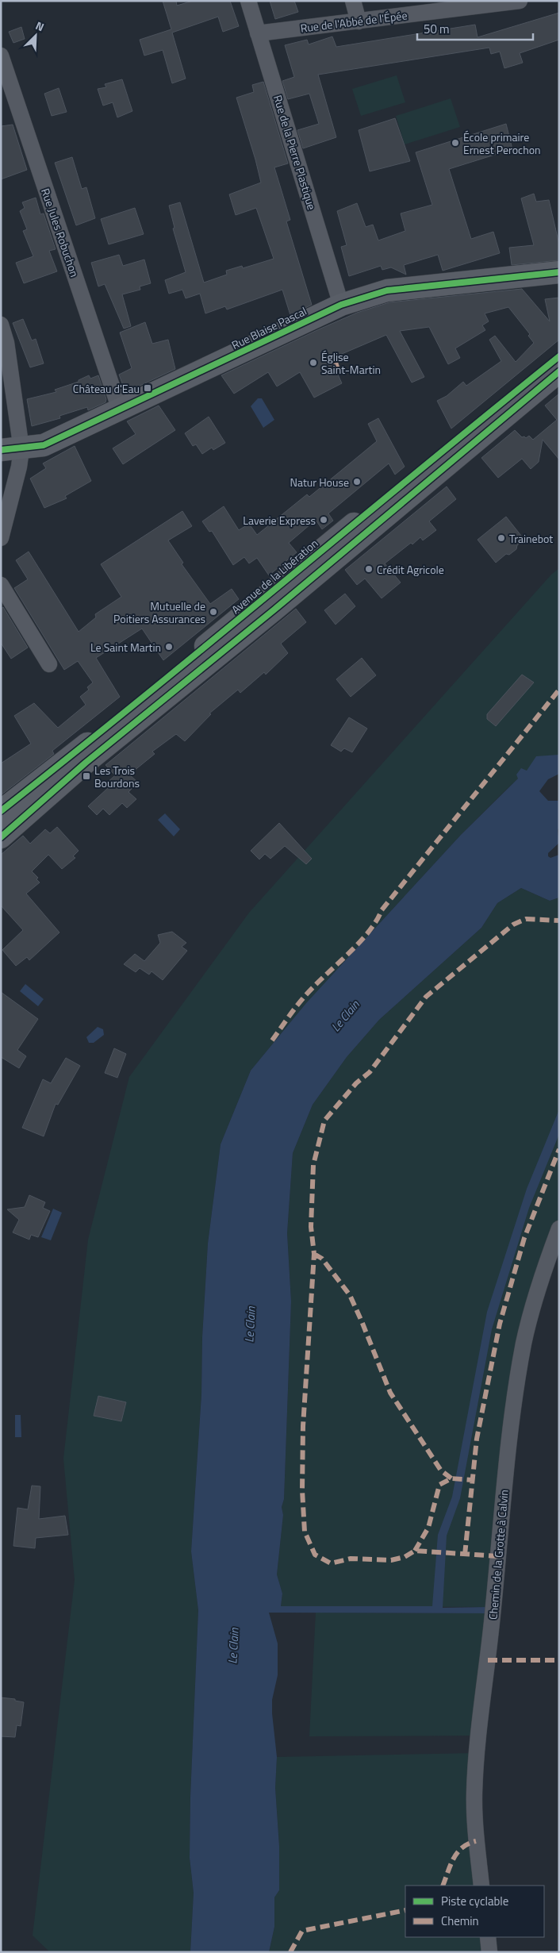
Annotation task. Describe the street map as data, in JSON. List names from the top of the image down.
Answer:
{
  "streets": {
    "main road": ["Rue Blaise Pascal", "Avenue de la Libération"],
    "street": [
      "Rue de l'Abbé de l'Épée",
      "Rue de la Pierre Plastique",
      "Rue Jules Robuchon",
      "Chemin de la Grotte à Calvin"
    ]
  },
  "crossings": [
    ["Rue de l'Abbé de l'Épée", "Rue de la Pierre Plastique"],
    ["Rue de la Pierre Plastique", "Rue Blaise Pascal"],
    ["Rue Jules Robuchon", "Rue Blaise Pascal"]
  ],
  "water": ["Le Clain"],
  "places": {
    "other": [
      "École primaire Ernest Perochon",
      "Église Saint-Martin",
      "Natur House",
      "Laverie Express",
      "Trainebot",
      "Crédit Agricole",
      "Mutuelle de Poitiers Assurances",
      "Le Saint Martin"
    ],
    "transit": ["Château d'Eau", "Les Trois Bourdons"]
  },
  "legend": ["Piste cyclable", "Chemin"],
  "scale_bar": "50 m",
  "north": "top right"
}
